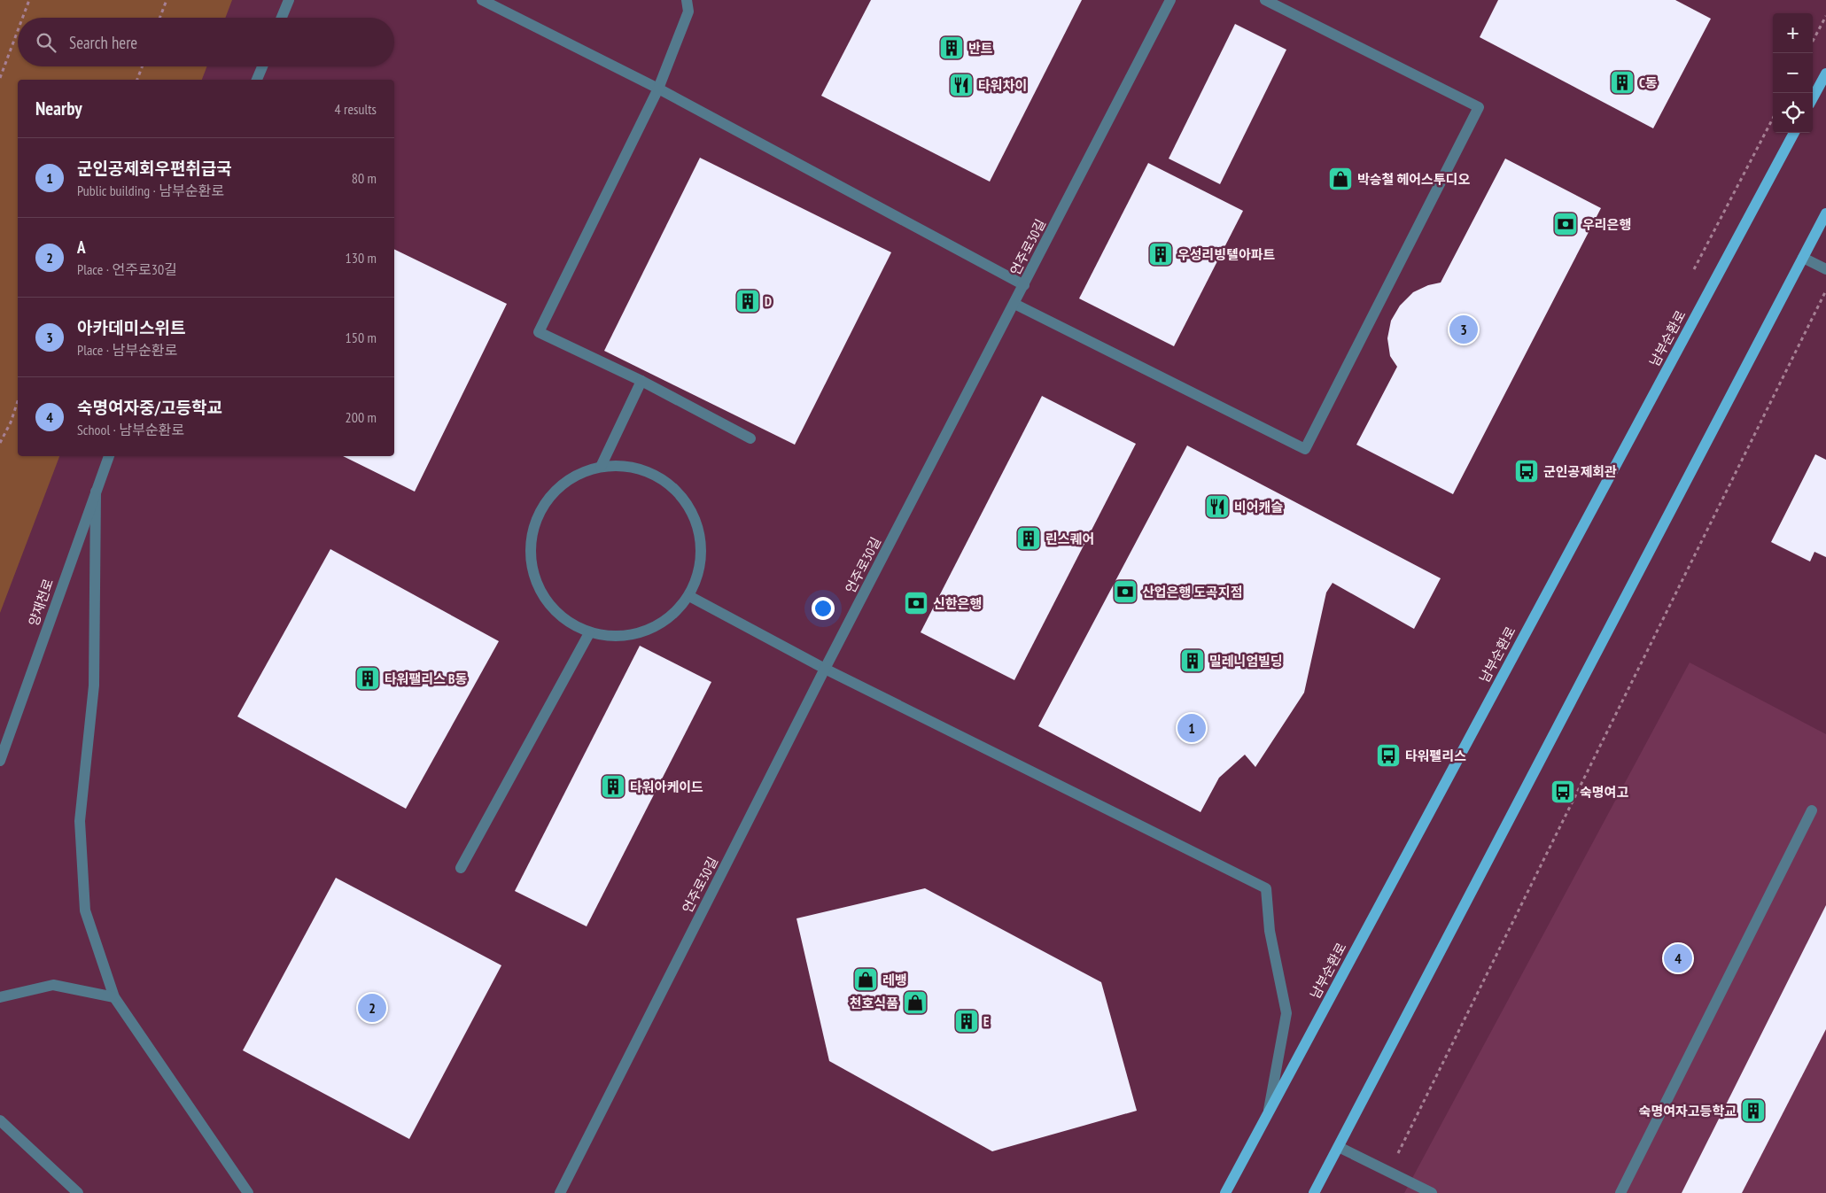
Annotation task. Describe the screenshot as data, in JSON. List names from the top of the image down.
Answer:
{
  "streets": {
    "main road": ["남부순환로"],
    "street": ["언주로30길", "양재천로"]
  },
  "places": {
    "building": [
      "반트",
      "C동",
      "우성리빙텔아파트",
      "D",
      "린스퀘어",
      "밀레니엄빌딩",
      "타워팰리스 B동",
      "타워아케이드",
      "E",
      "숙명여자고등학교"
    ],
    "restaurant": ["타워차이", "비어캐슬"],
    "shop": ["박승철 헤어스투디오", "레뱅", "천호식품"],
    "bank": ["우리은행", "산업은행 도곡지점", "신한은행"],
    "bus stop": ["군인공제회관", "타워펠리스", "숙명여고"]
  },
  "page": {
    "map_buttons": ["+", "−"],
    "search": "Search here",
    "heading": ["Nearby", "4 results"],
    "list": [
      {
        "mark": "1",
        "name": "군인공제회우편취급국",
        "note": "Public building · 남부순환로",
        "value": "80 m"
      },
      {
        "mark": "2",
        "name": "A",
        "note": "Place · 언주로30길",
        "value": "130 m"
      },
      {
        "mark": "3",
        "name": "아카데미스위트",
        "note": "Place · 남부순환로",
        "value": "150 m"
      },
      {
        "mark": "4",
        "name": "숙명여자중/고등학교",
        "note": "School · 남부순환로",
        "value": "200 m"
      }
    ],
    "pins": [
      "3",
      "1",
      "4",
      "2"
    ]
  }
}
